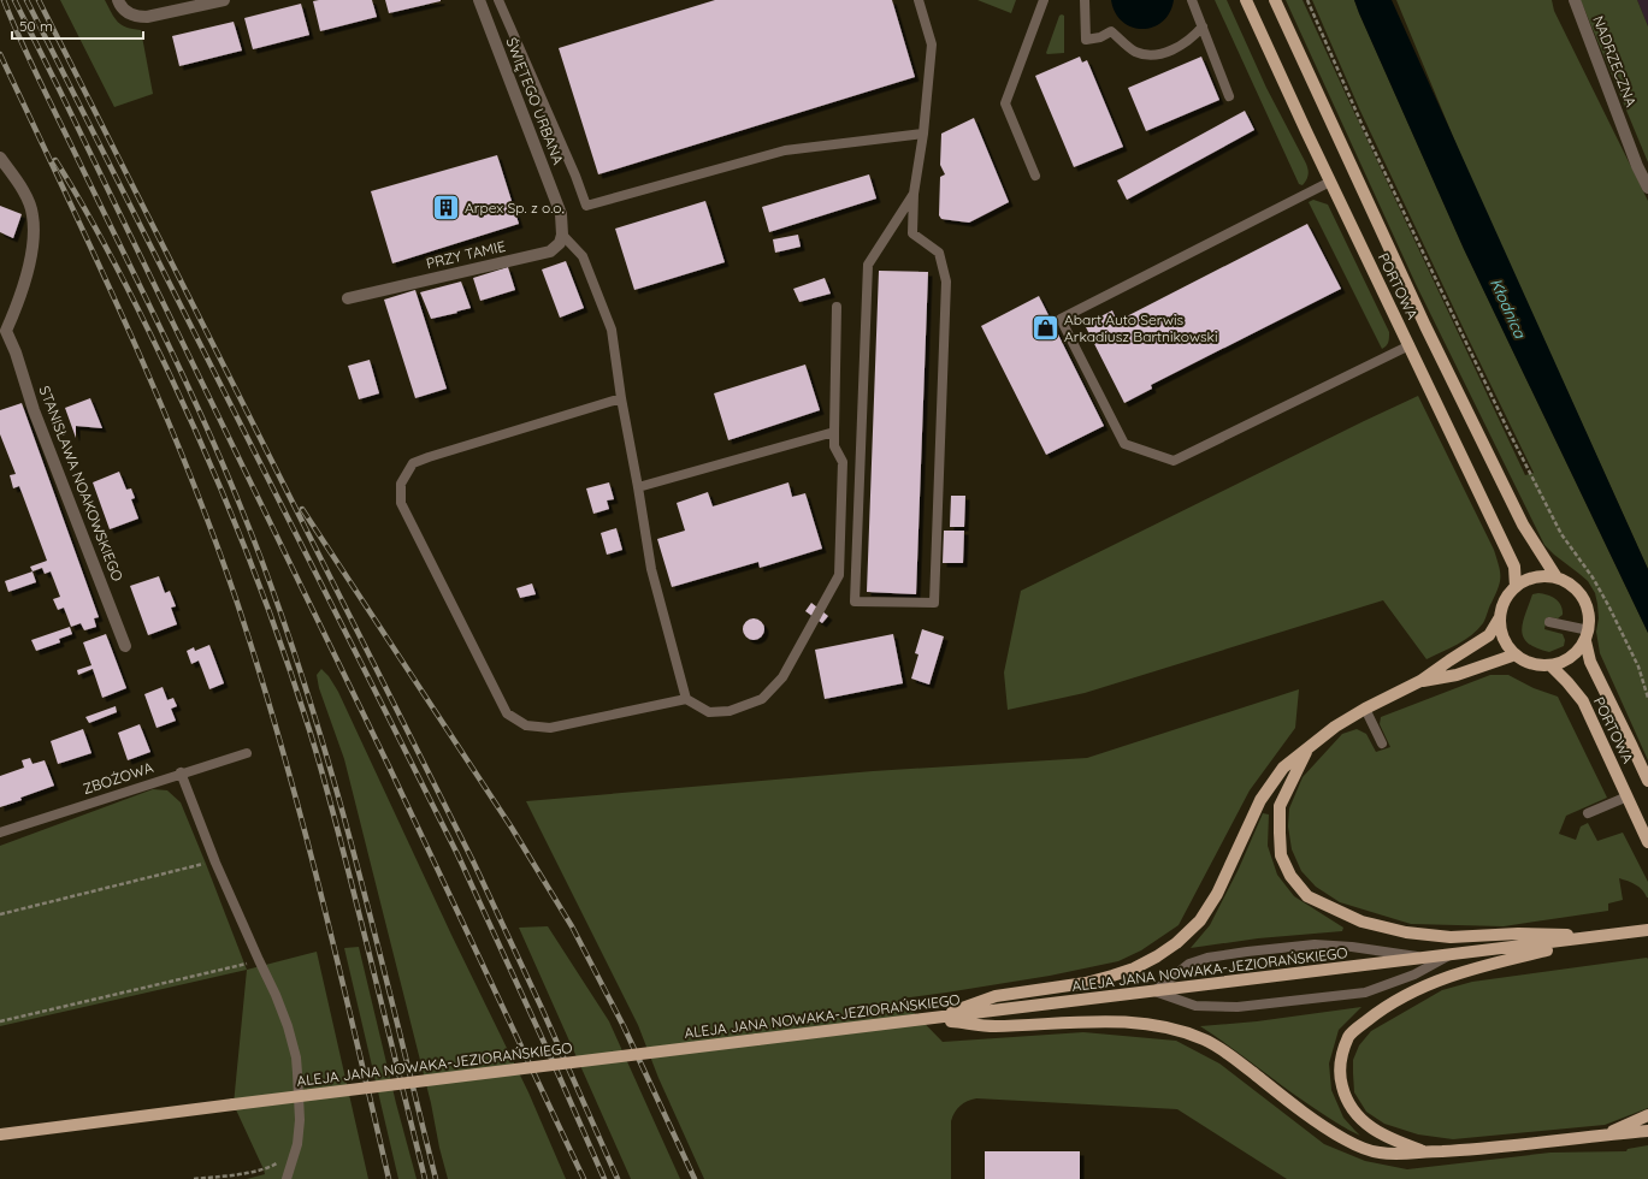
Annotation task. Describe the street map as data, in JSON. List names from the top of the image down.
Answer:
{
  "streets": {
    "main road": ["PORTOWA", "ALEJA JANA NOWAKA-JEZIORAŃSKIEGO"],
    "street": [
      "NADRZECZNA",
      "ŚWIĘTEGO URBANA",
      "PRZY TAMIE",
      "STANISŁAWA NOAKOWSKIEGO"
    ],
    "lane": ["ZBOŻOWA"]
  },
  "crossings": [
    ["ŚWIĘTEGO URBANA", "PRZY TAMIE"]
  ],
  "water": ["Kłodnica"],
  "places": {
    "building": ["Arpex Sp. z o.o."],
    "shop": ["Abart Auto Serwis Arkadiusz Bartnikowski"]
  },
  "scale_bar": "50 m"
}
